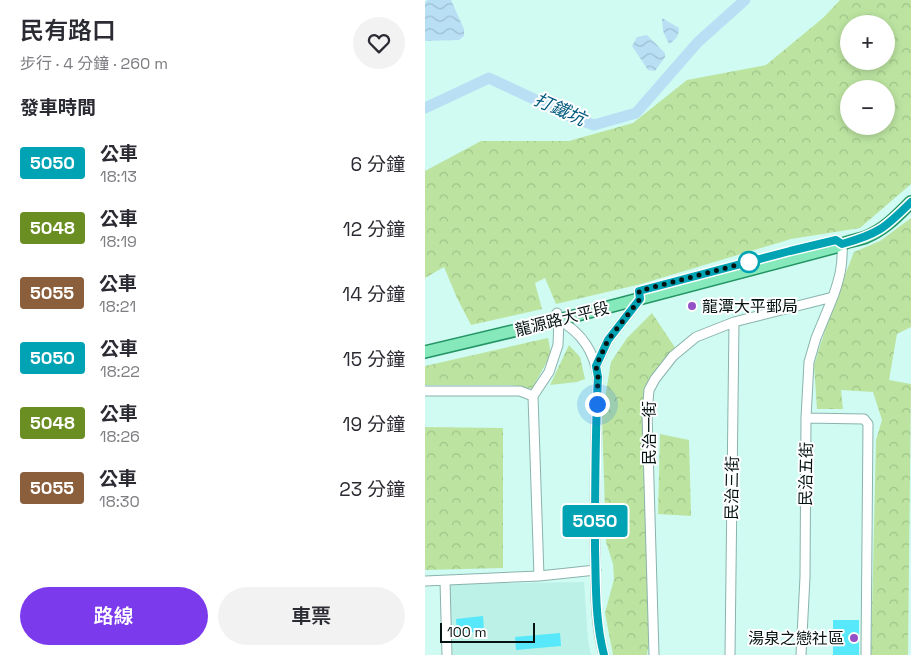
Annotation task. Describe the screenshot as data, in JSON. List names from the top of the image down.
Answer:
{
  "streets": {
    "main road": ["龍源路大平段"],
    "street": ["民治一街", "民治五街", "民治三街"]
  },
  "crossings": [
    ["民治一街", "民治五街"],
    ["民治一街", "民治三街"]
  ],
  "water": ["打鐵坑"],
  "places": ["龍潭大平郵局", "湯泉之戀社區"],
  "lines": ["bus line 5050"],
  "scale_bar": "100 m",
  "page": {
    "heading": [
      ["民有路口", "步行 · 4 分鐘 · 260 m"],
      "發車時間"
    ],
    "on_map": "5050",
    "map_buttons": ["+", "−"],
    "list": [
      {
        "mark": "5050",
        "name": "公車",
        "note": "18:13",
        "value": "6 分鐘"
      },
      {
        "mark": "5048",
        "name": "公車",
        "note": "18:19",
        "value": "12 分鐘"
      },
      {
        "mark": "5055",
        "name": "公車",
        "note": "18:21",
        "value": "14 分鐘"
      },
      {
        "mark": "5050",
        "name": "公車",
        "note": "18:22",
        "value": "15 分鐘"
      },
      {
        "mark": "5048",
        "name": "公車",
        "note": "18:26",
        "value": "19 分鐘"
      },
      {
        "mark": "5055",
        "name": "公車",
        "note": "18:30",
        "value": "23 分鐘"
      }
    ],
    "buttons": ["路線", "車票"],
    "scale": "100 m"
  }
}
